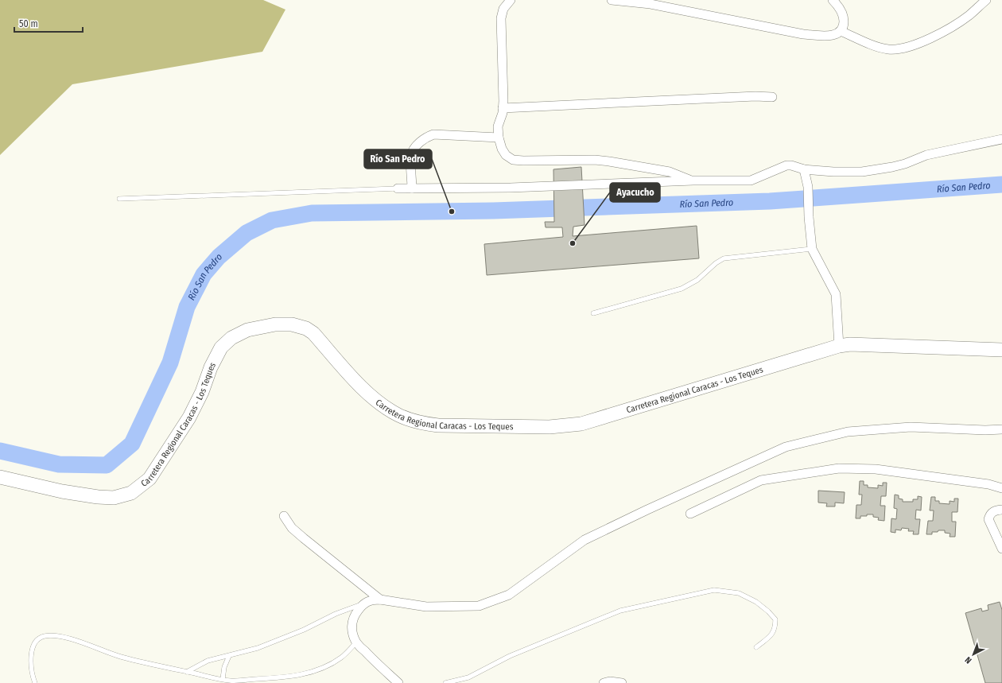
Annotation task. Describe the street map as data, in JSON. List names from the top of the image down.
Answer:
{
  "streets": {
    "main road": ["Carretera Regional Caracas - Los Teques"]
  },
  "water": ["Río San Pedro"],
  "places": ["Río San Pedro", "Ayacucho"],
  "scale_bar": "50 m",
  "north": "bottom left"
}
